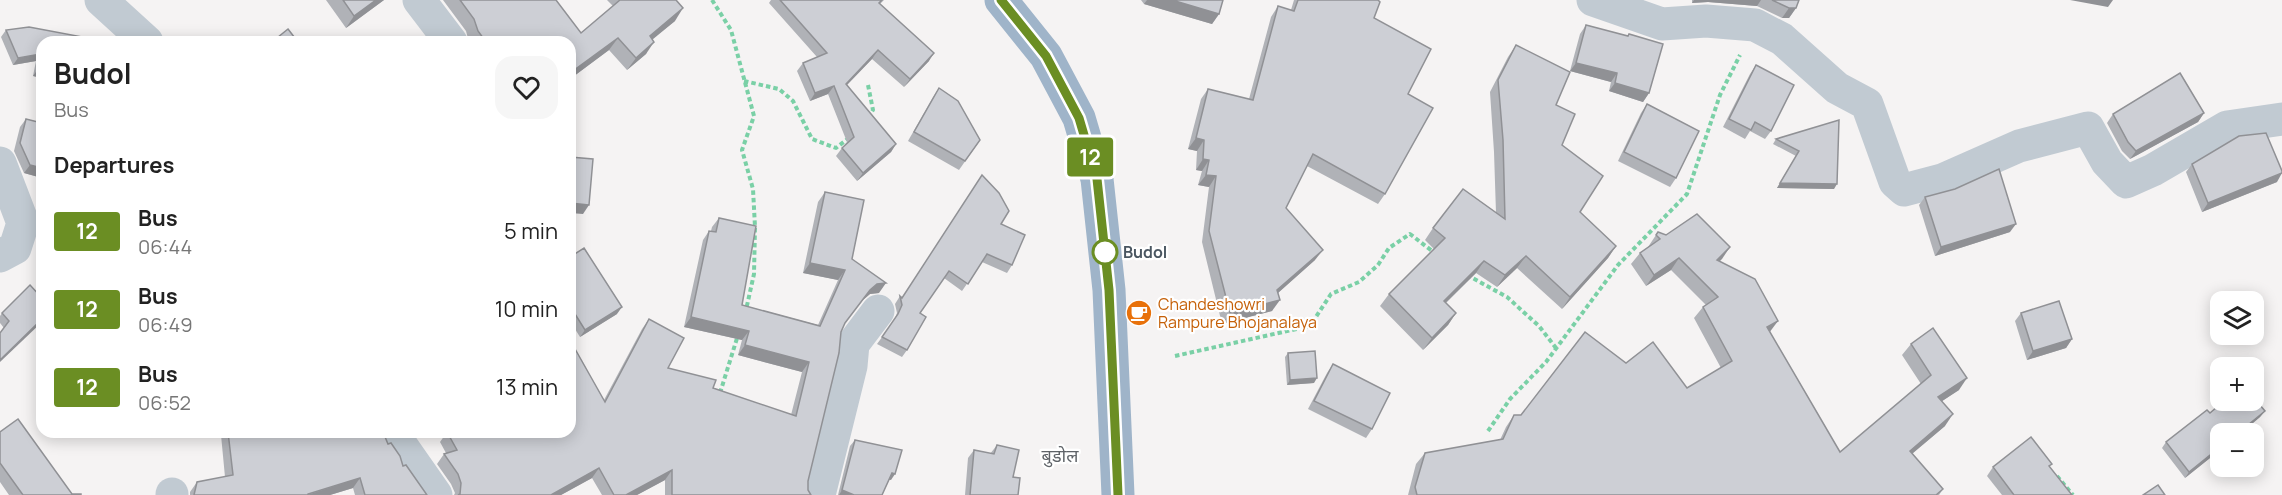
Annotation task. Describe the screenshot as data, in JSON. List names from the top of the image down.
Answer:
{
  "districts": ["बुडोल"],
  "places": {
    "other": ["Budol"],
    "cafe": ["Chandeshowri Rampure Bhojanalaya"]
  },
  "lines": ["bus line 12"],
  "page": {
    "on_map": "12",
    "heading": [
      ["Budol", "Bus"],
      "Departures"
    ],
    "list": [
      {
        "mark": "12",
        "name": "Bus",
        "note": "06:44",
        "value": "5 min"
      },
      {
        "mark": "12",
        "name": "Bus",
        "note": "06:49",
        "value": "10 min"
      },
      {
        "mark": "12",
        "name": "Bus",
        "note": "06:52",
        "value": "13 min"
      }
    ],
    "map_buttons": ["+", "−"]
  }
}
